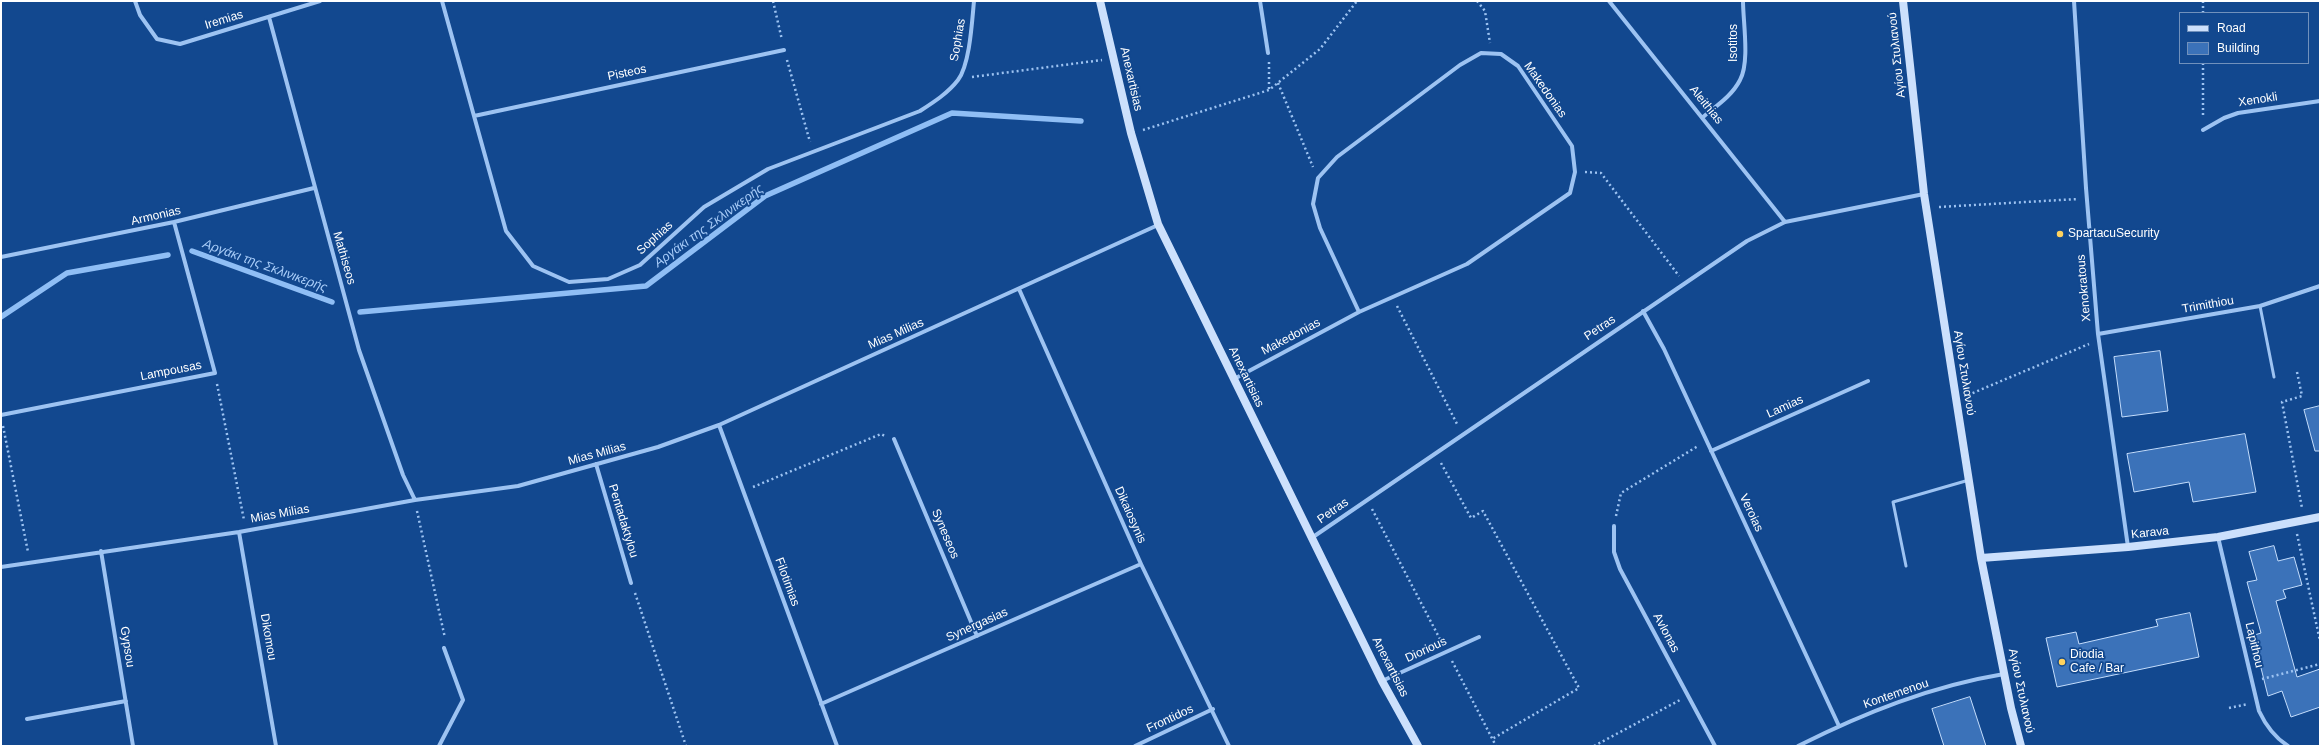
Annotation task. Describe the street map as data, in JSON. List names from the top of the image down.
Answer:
{
  "streets": {
    "street": [
      "Iremias",
      "Sophias",
      "Isotitos",
      "Αγίου Στυλιανού",
      "Pisteos",
      "Anexartisias",
      "Makedonias",
      "Xenokli",
      "Aleithias",
      "Armonias",
      "Mathiseos",
      "Xenokratous",
      "Trimithiou",
      "Petras",
      "Mias Milias",
      "Lampousas",
      "Lamias",
      "Veroias",
      "Dikaiosynis",
      "Pentadaktylou",
      "Karava",
      "Syneseos",
      "Filotimias",
      "Synergasias",
      "Avlonas",
      "Dikomou",
      "Lapithou",
      "Gypsou",
      "Diorious",
      "Kontemenou",
      "Frontidos"
    ]
  },
  "crossings": [
    ["Iremias", "Mathiseos"],
    ["Sophias", "Pisteos"],
    ["Isotitos", "Aleithias"],
    ["Αγίου Στυλιανού", "Petras"],
    ["Αγίου Στυλιανού", "Karava"],
    ["Αγίου Στυλιανού", "Kontemenou"],
    ["Anexartisias", "Makedonias"],
    ["Anexartisias", "Petras"],
    ["Anexartisias", "Mias Milias"],
    ["Anexartisias", "Diorious"],
    ["Aleithias", "Petras"],
    ["Armonias", "Mathiseos"],
    ["Armonias", "Lampousas"],
    ["Mathiseos", "Mias Milias"],
    ["Xenokratous", "Trimithiou"],
    ["Xenokratous", "Karava"],
    ["Petras", "Veroias"],
    ["Mias Milias", "Dikaiosynis"],
    ["Mias Milias", "Pentadaktylou"],
    ["Mias Milias", "Filotimias"],
    ["Mias Milias", "Dikomou"],
    ["Mias Milias", "Gypsou"],
    ["Lamias", "Veroias"],
    ["Veroias", "Kontemenou"],
    ["Dikaiosynis", "Synergasias"],
    ["Dikaiosynis", "Frontidos"],
    ["Karava", "Lapithou"],
    ["Syneseos", "Synergasias"],
    ["Filotimias", "Synergasias"]
  ],
  "water": ["Αργάκι της Σκλινικερής"],
  "places": ["SpartacuSecurity", "Diodia Cafe / Bar"],
  "legend": ["Road", "Building"]
}
